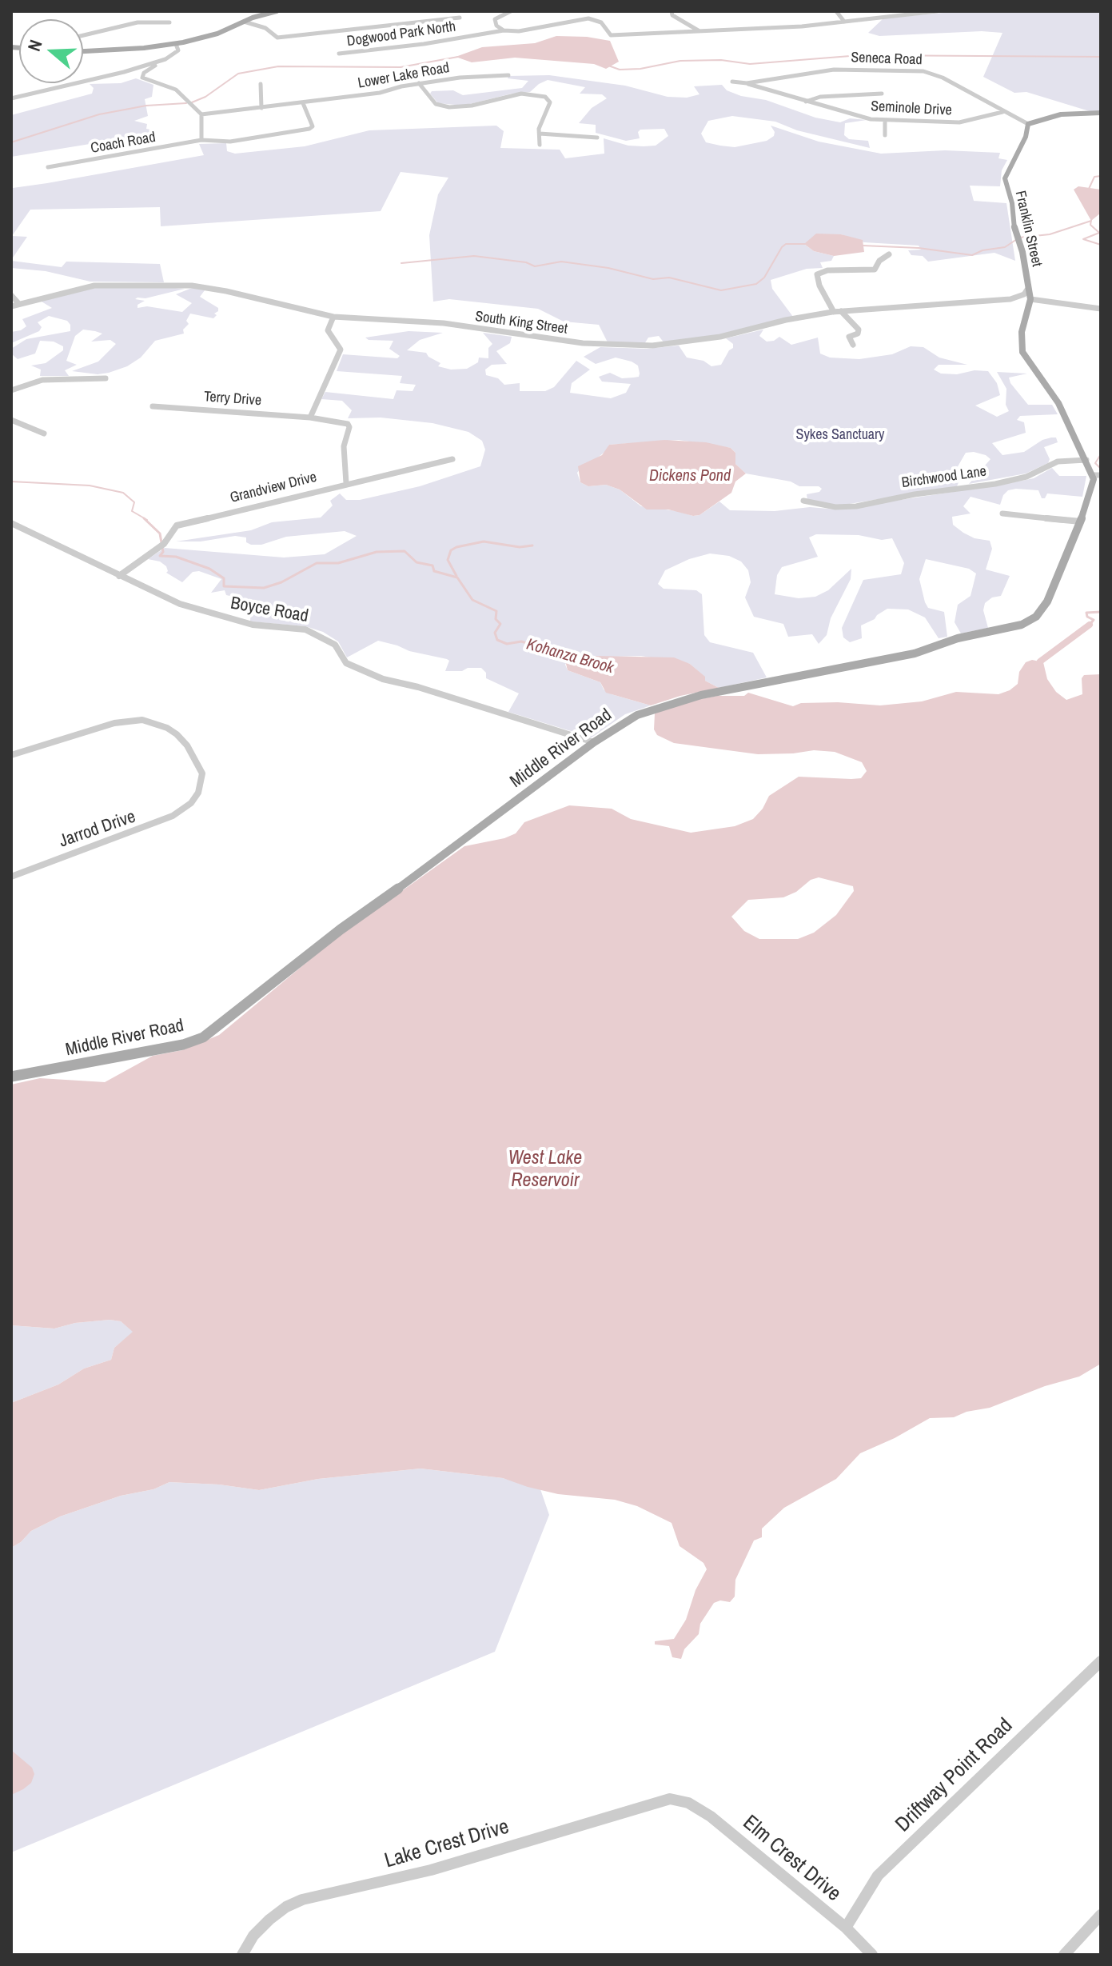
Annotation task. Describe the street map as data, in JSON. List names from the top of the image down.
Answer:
{
  "streets": {
    "main road": ["Franklin Street", "Middle River Road"],
    "street": [
      "Dogwood Park North",
      "Seneca Road",
      "Lower Lake Road",
      "Seminole Drive",
      "Coach Road",
      "South King Street",
      "Terry Drive",
      "Birchwood Lane",
      "Grandview Drive",
      "Boyce Road",
      "Jarrod Drive",
      "Driftway Point Road",
      "Lake Crest Drive",
      "Elm Crest Drive"
    ]
  },
  "crossings": [
    ["Seneca Road", "Seminole Drive"],
    ["Seneca Road", "Franklin Street"],
    ["Lower Lake Road", "Coach Road"],
    ["Franklin Street", "South King Street"],
    ["Terry Drive", "Grandview Drive"],
    ["Grandview Drive", "Boyce Road"],
    ["Boyce Road", "Middle River Road"],
    ["Driftway Point Road", "Elm Crest Drive"],
    ["Lake Crest Drive", "Elm Crest Drive"]
  ],
  "water": ["Dickens Pond", "Kohanza Brook", "West Lake Reservoir"],
  "parks": ["Sykes Sanctuary"],
  "north": "left"
}
